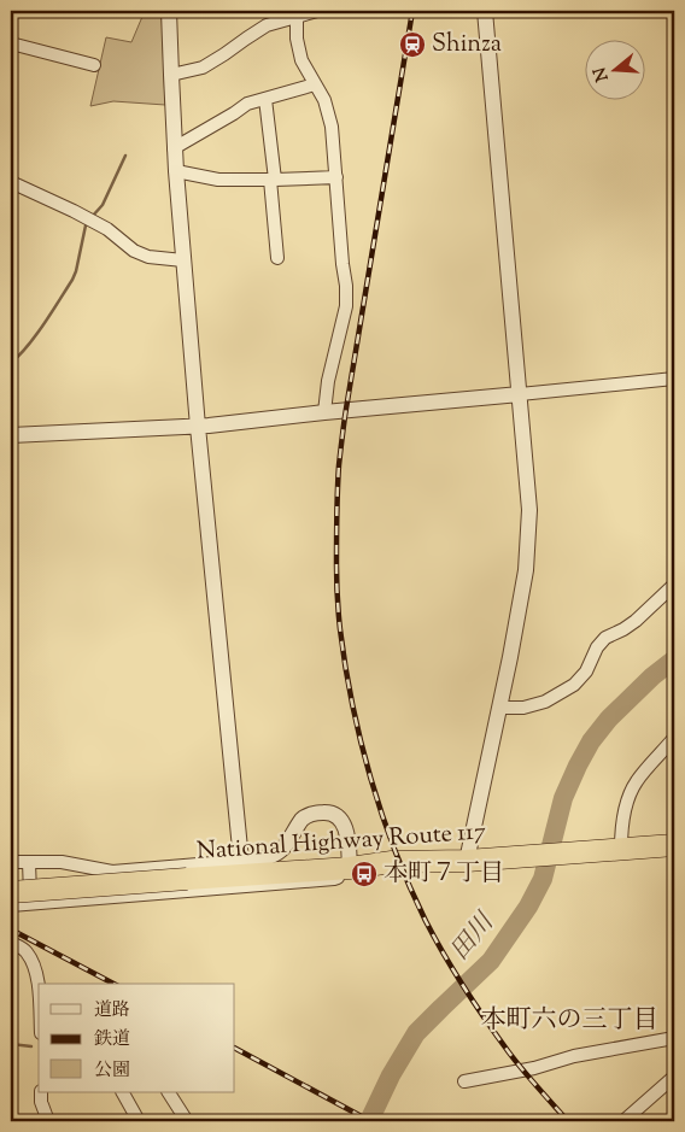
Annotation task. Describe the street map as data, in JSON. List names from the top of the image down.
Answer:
{
  "streets": {
    "highway": ["National Highway Route 117"]
  },
  "districts": ["本町六の三丁目"],
  "water": ["田川"],
  "places": {
    "station": ["Shinza"],
    "bus stop": ["本町７丁目"]
  },
  "legend": ["道路", "鉄道", "公園"],
  "north": "left"
}
